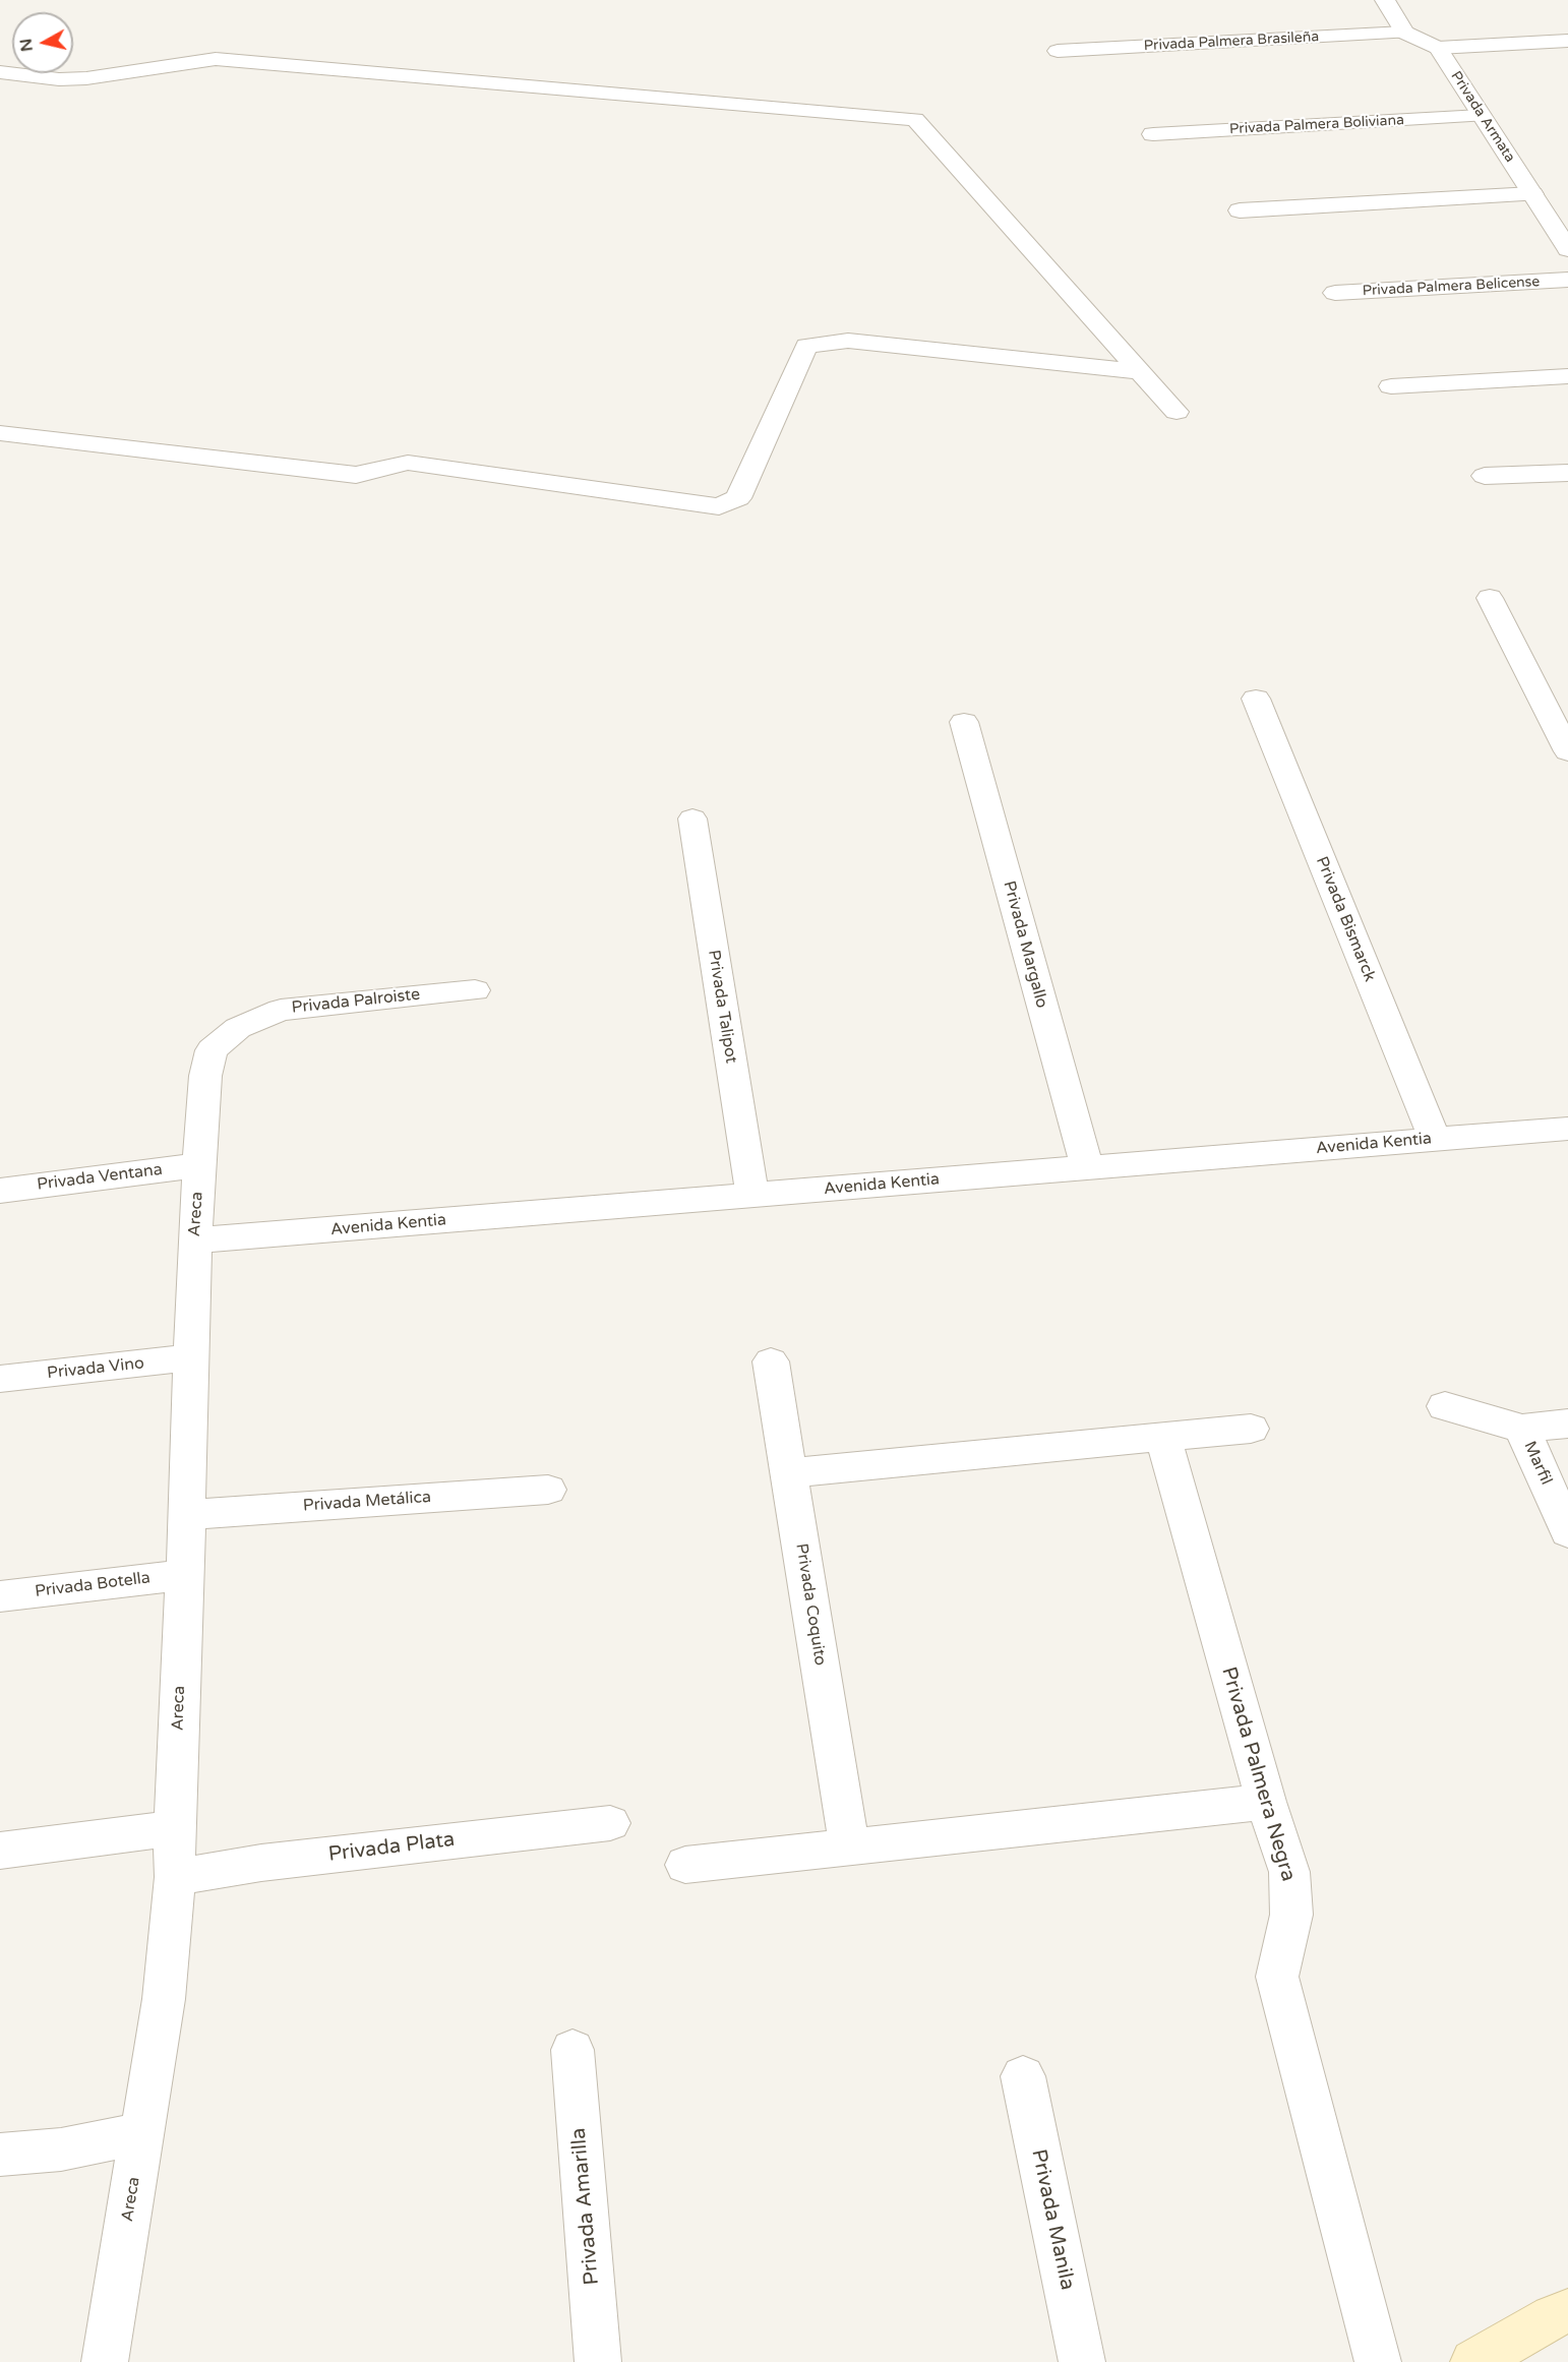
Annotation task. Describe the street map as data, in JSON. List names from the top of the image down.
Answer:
{
  "streets": {
    "street": [
      "Privada Palmera Brasileña",
      "Privada Armata",
      "Privada Palmera Boliviana",
      "Privada Palmera Belicense",
      "Privada Bismarck",
      "Privada Margallo",
      "Privada Palroiste",
      "Privada Talipot",
      "Avenida Kentia",
      "Privada Ventana",
      "Areca",
      "Privada Vino",
      "Marfil",
      "Privada Metálica",
      "Privada Botella",
      "Privada Coquito",
      "Privada Palmera Negra",
      "Privada Plata",
      "Privada Amarilla",
      "Privada Manila"
    ]
  },
  "crossings": [
    ["Privada Armata", "Privada Palmera Boliviana"],
    ["Privada Bismarck", "Avenida Kentia"],
    ["Privada Margallo", "Avenida Kentia"],
    ["Privada Palroiste", "Areca"],
    ["Privada Talipot", "Avenida Kentia"],
    ["Avenida Kentia", "Areca"],
    ["Privada Ventana", "Areca"],
    ["Areca", "Privada Vino"],
    ["Areca", "Privada Metálica"],
    ["Areca", "Privada Botella"],
    ["Areca", "Privada Plata"]
  ],
  "north": "left"
}
